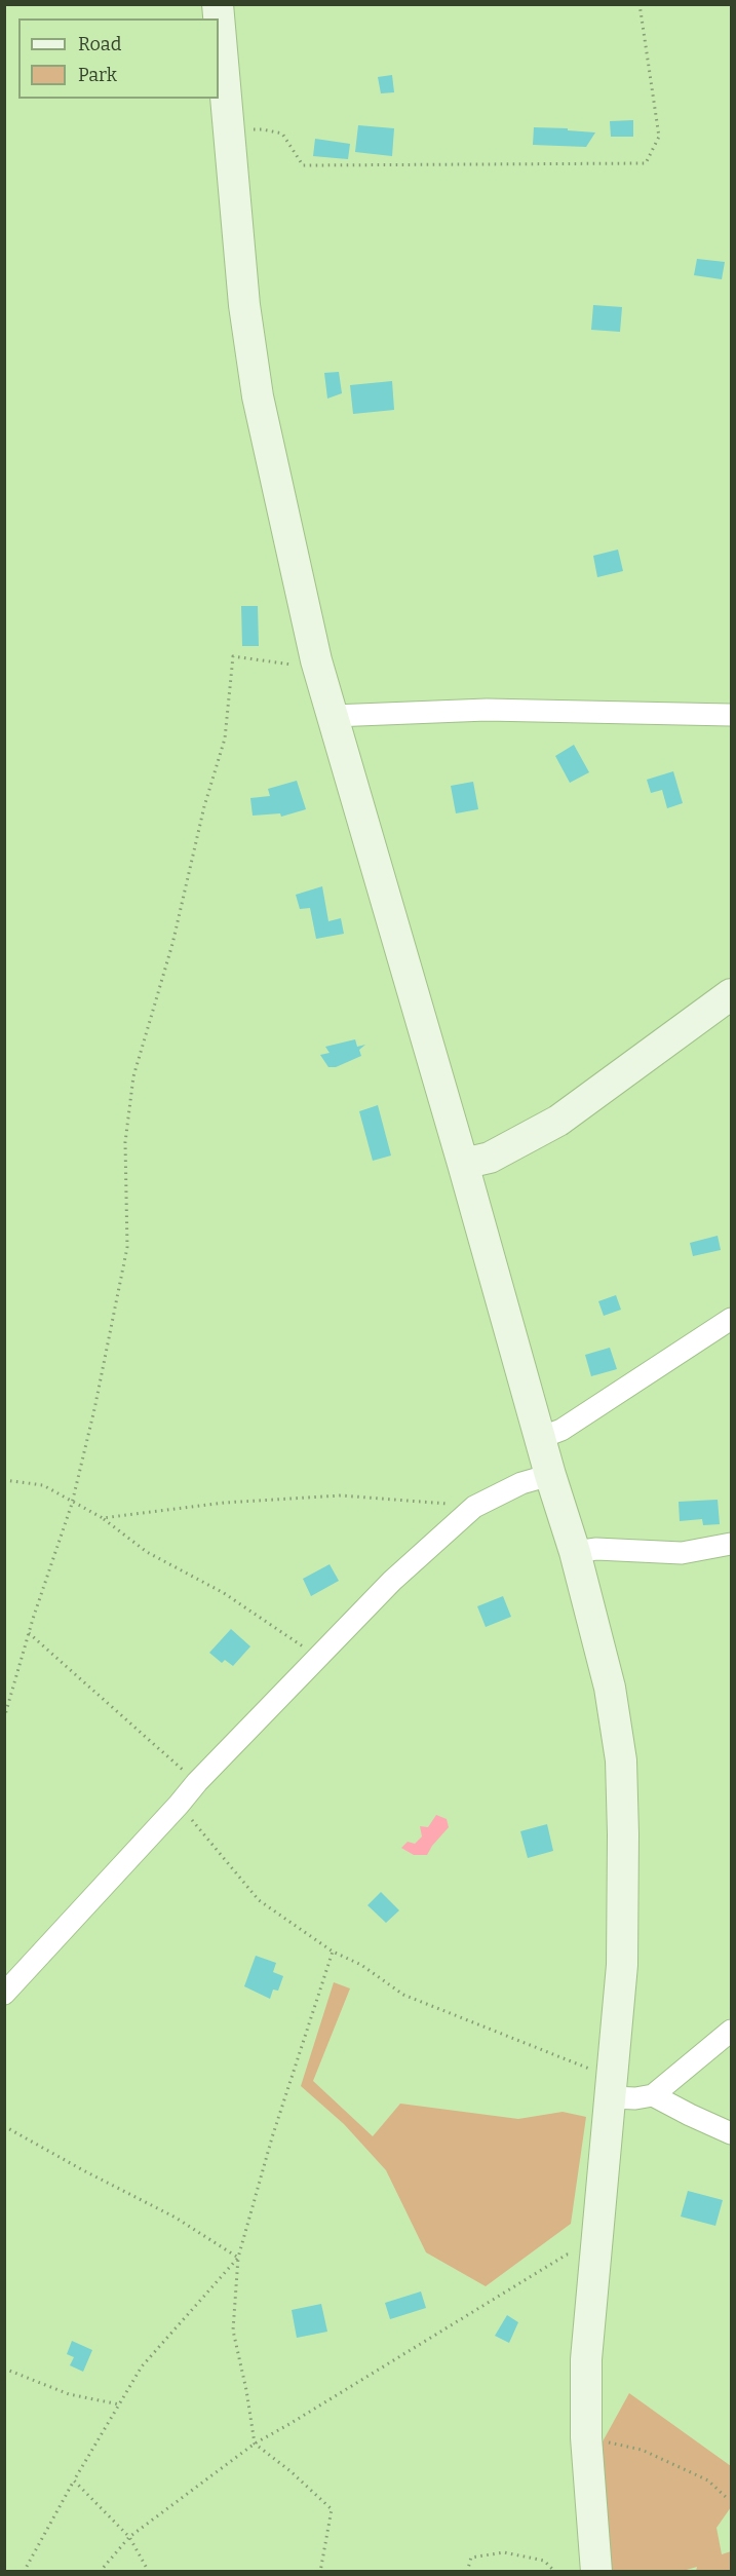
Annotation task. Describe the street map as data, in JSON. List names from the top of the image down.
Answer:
{
  "legend": ["Road", "Park"]
}
